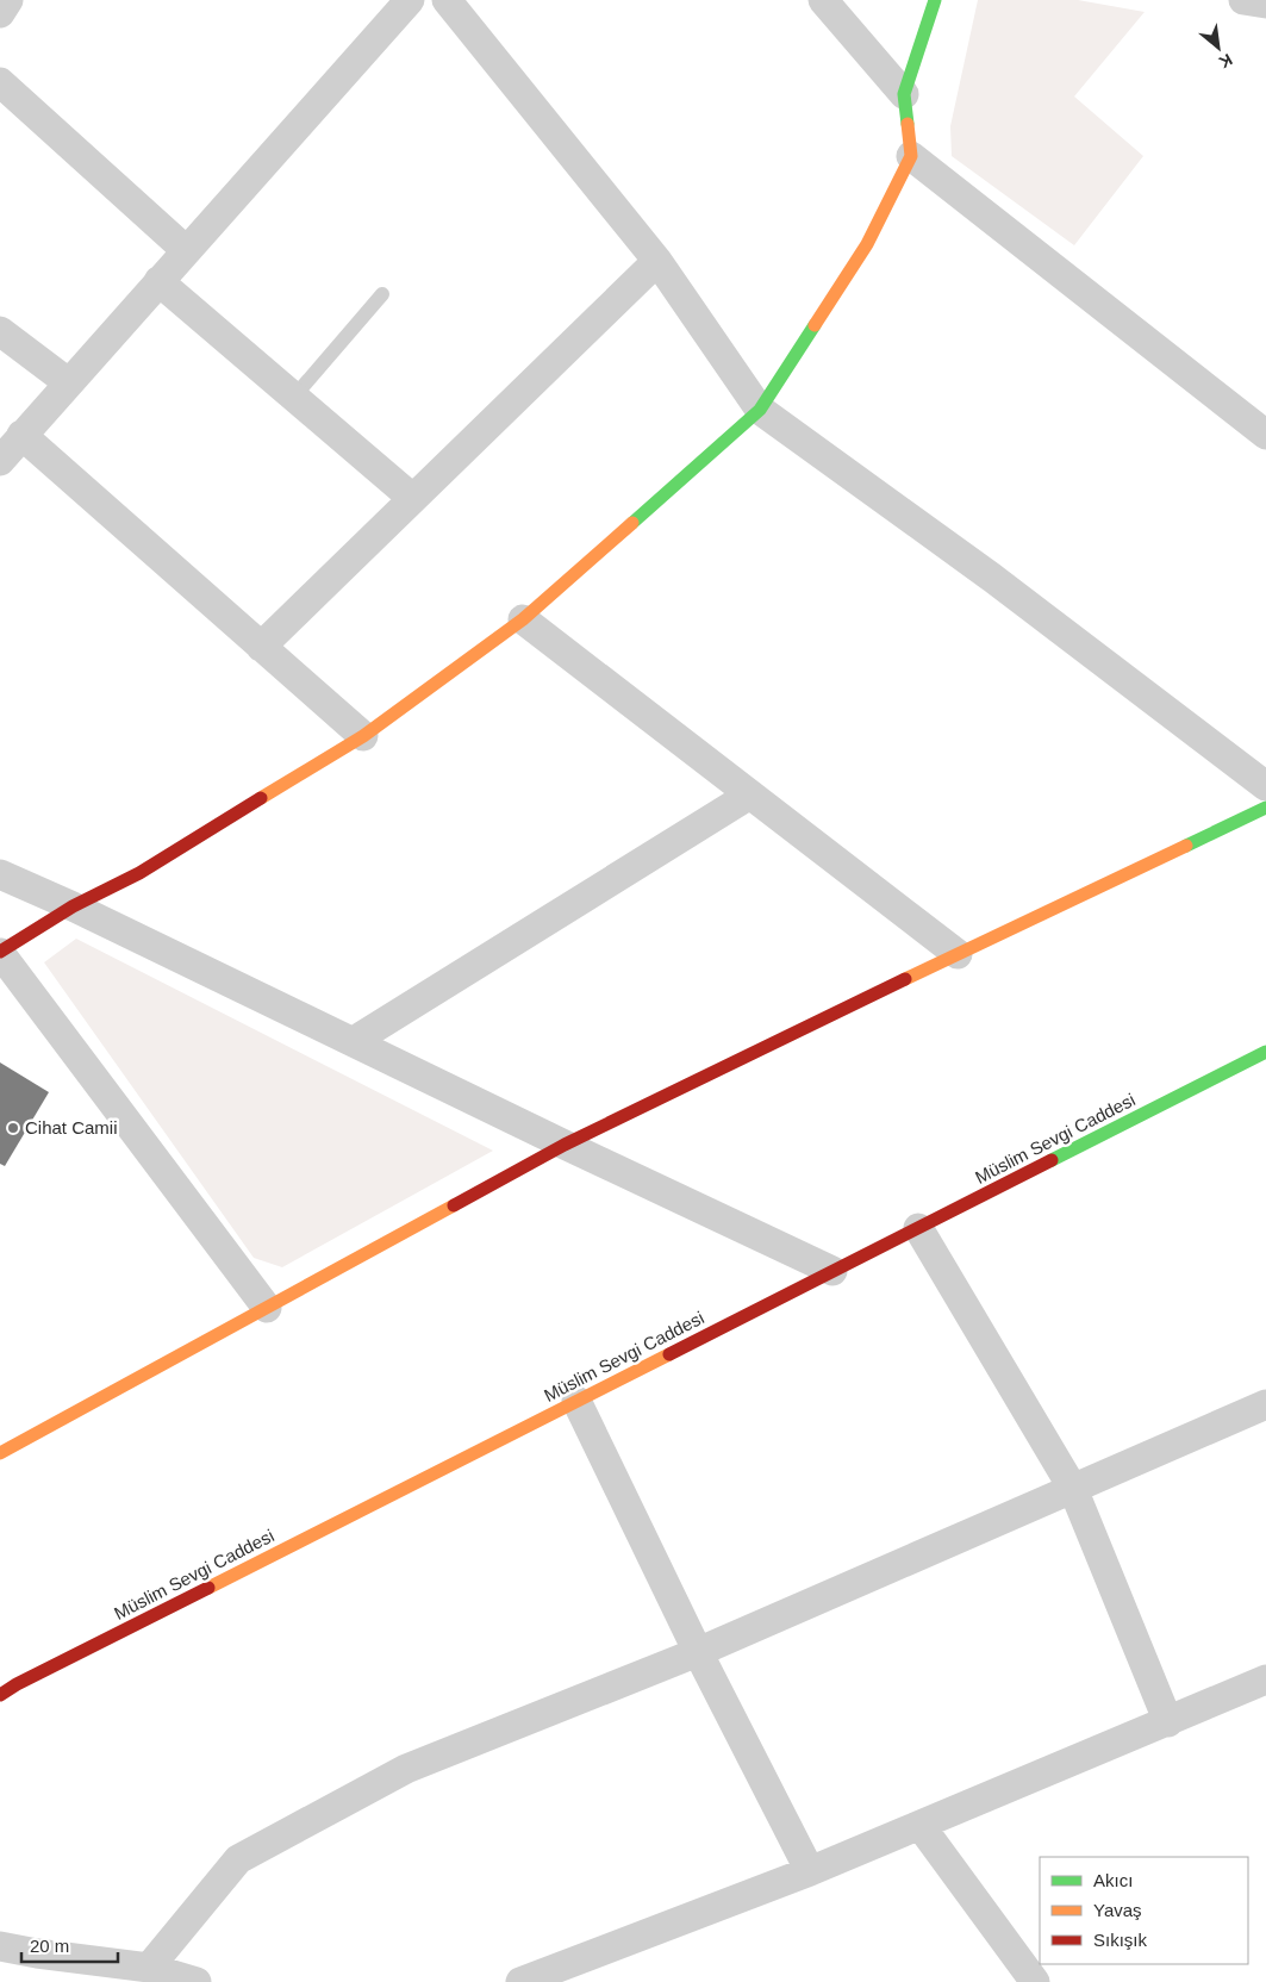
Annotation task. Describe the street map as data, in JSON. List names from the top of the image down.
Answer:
{
  "streets": {
    "street": ["Müslim Sevgi Caddesi"]
  },
  "places": ["Cihat Camii"],
  "legend": ["Akıcı", "Yavaş", "Sıkışık"],
  "scale_bar": "20 m",
  "north": "bottom right"
}
